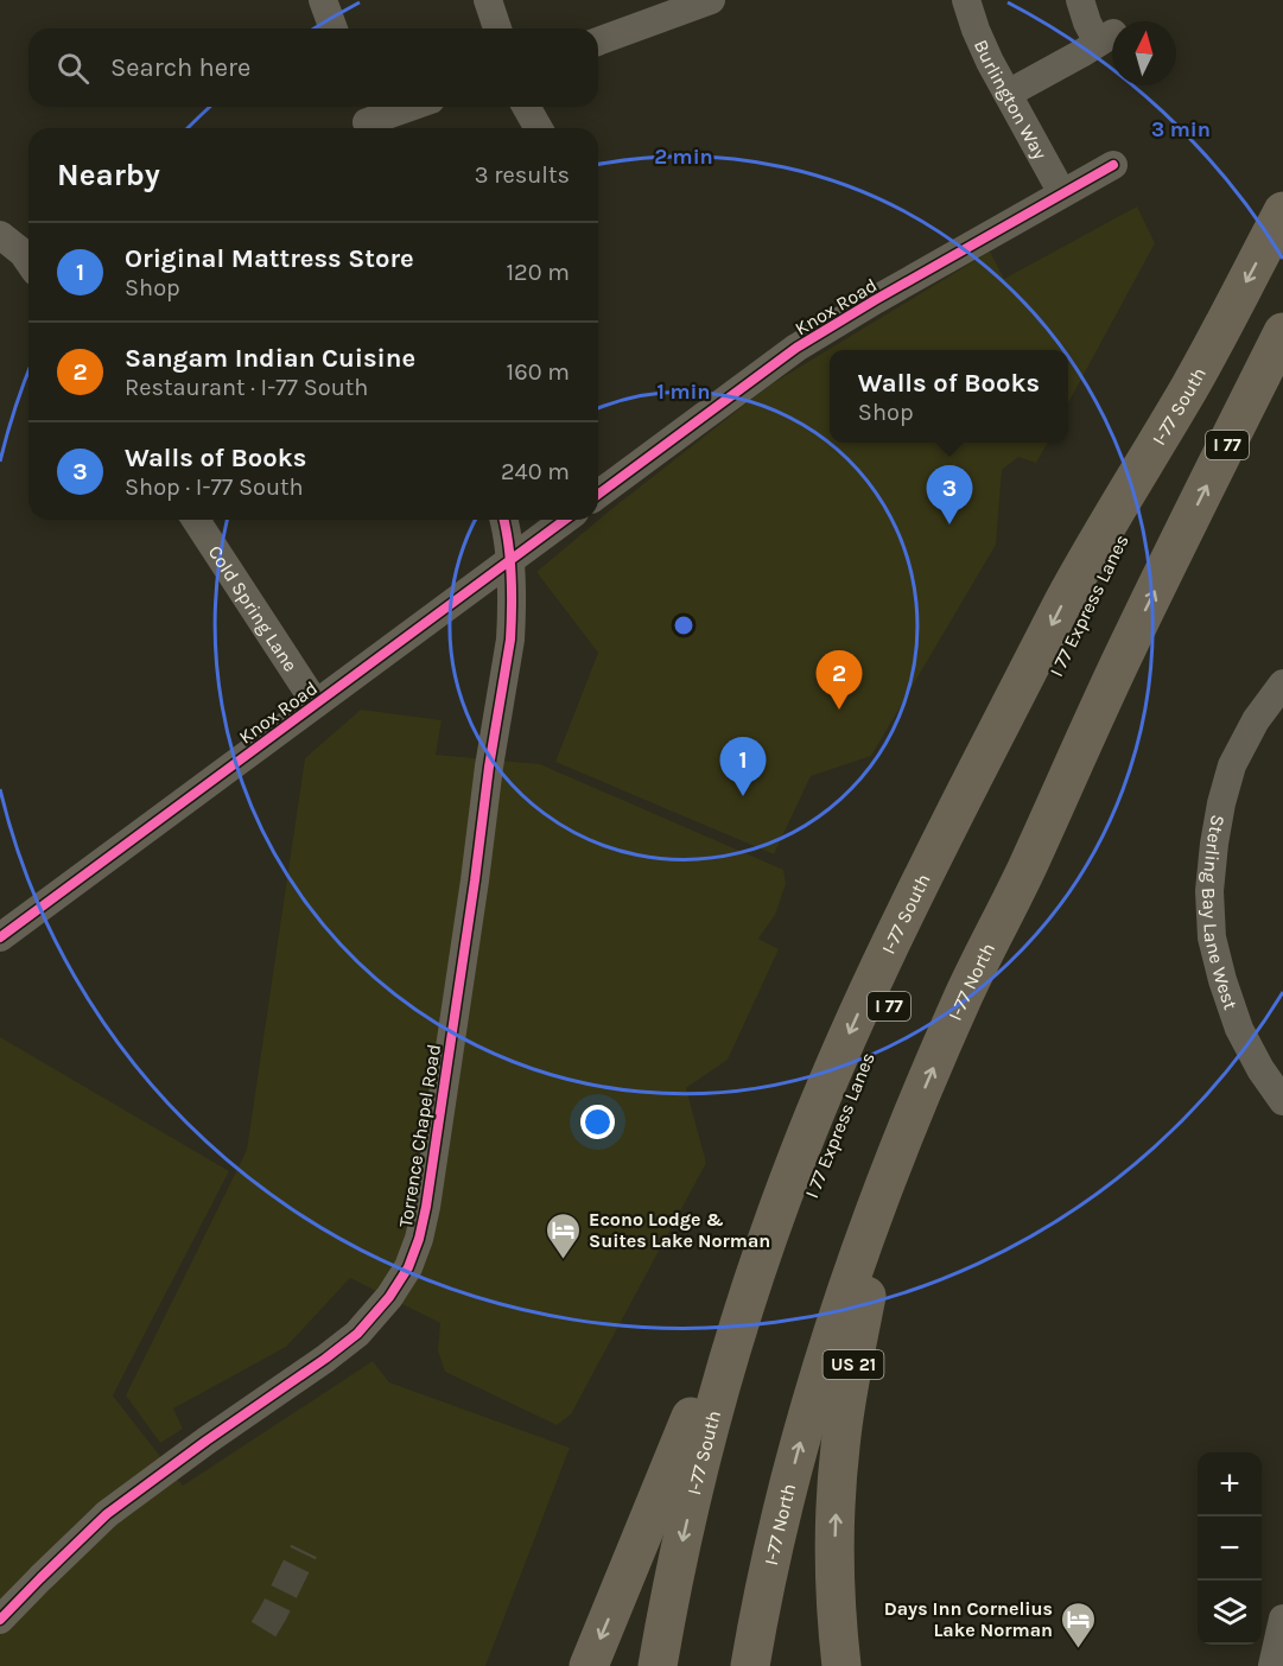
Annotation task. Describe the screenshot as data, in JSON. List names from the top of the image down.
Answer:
{
  "streets": {
    "highway": [
      "I-77 South",
      "I 77",
      "I 77 Express Lanes",
      "I-77 North",
      "US 21"
    ],
    "street": [
      "Burlington Way",
      "Knox Road",
      "Cold Spring Lane",
      "Sterling Bay Lane West",
      "Torrence Chapel Road"
    ]
  },
  "crossings": [
    ["Burlington Way", "Knox Road"],
    ["Knox Road", "Cold Spring Lane"],
    ["Knox Road", "Torrence Chapel Road"],
    ["I-77 South", "I 77 Express Lanes"],
    ["I 77 Express Lanes", "I-77 North"],
    ["I-77 North", "US 21"]
  ],
  "places": {
    "hotel": ["Econo Lodge & Suites Lake Norman", "Days Inn Cornelius Lake Norman"]
  },
  "north": "top",
  "page": {
    "search": "Search here",
    "heading": ["Nearby", "3 results"],
    "list": [
      {
        "mark": "1",
        "name": "Original Mattress Store",
        "note": "Shop",
        "value": "120 m"
      },
      {
        "mark": "2",
        "name": "Sangam Indian Cuisine",
        "note": "Restaurant · I-77 South",
        "value": "160 m"
      },
      {
        "mark": "3",
        "name": "Walls of Books",
        "note": "Shop · I-77 South",
        "value": "240 m"
      }
    ],
    "popup": ["Walls of Books", "Shop"],
    "pins": ["3", "2", "1"],
    "map_buttons": ["+", "−"]
  },
  "rings": ["3 min", "2 min", "1 min"]
}
